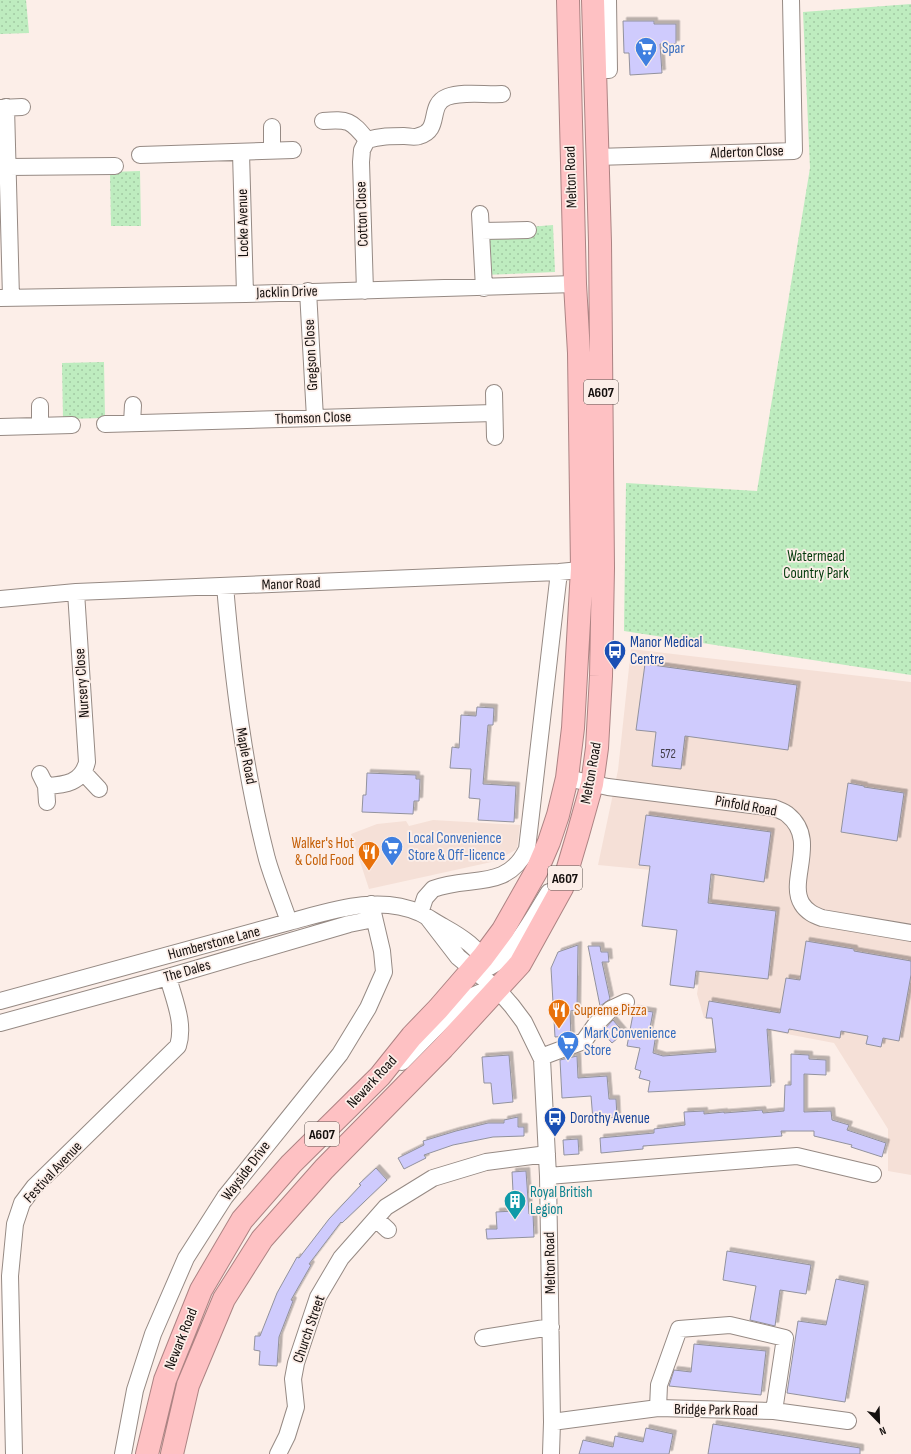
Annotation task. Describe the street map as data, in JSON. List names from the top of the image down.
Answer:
{
  "streets": {
    "highway": ["Melton Road", "A607", "Newark Road"],
    "street": [
      "Alderton Close",
      "Cotton Close",
      "Locke Avenue",
      "Jacklin Drive",
      "Gregson Close",
      "Thomson Close",
      "Manor Road",
      "Nursery Close",
      "Maple Road",
      "Pinfold Road",
      "Humberstone Lane",
      "The Dales",
      "Wayside Drive",
      "Festival Avenue",
      "Church Street",
      "Bridge Park Road"
    ]
  },
  "crossings": [
    ["Alderton Close", "Melton Road"],
    ["Melton Road", "Jacklin Drive"],
    ["Melton Road", "A607"],
    ["Melton Road", "Manor Road"],
    ["Melton Road", "Pinfold Road"],
    ["Melton Road", "Newark Road"],
    ["Melton Road", "Church Street"],
    ["Melton Road", "Bridge Park Road"],
    ["Cotton Close", "Jacklin Drive"],
    ["Locke Avenue", "Jacklin Drive"],
    ["Jacklin Drive", "Gregson Close"],
    ["Gregson Close", "Thomson Close"],
    ["A607", "Newark Road"],
    ["Manor Road", "Nursery Close"],
    ["Manor Road", "Maple Road"],
    ["Maple Road", "Humberstone Lane"],
    ["Humberstone Lane", "The Dales"],
    ["Humberstone Lane", "Wayside Drive"],
    ["The Dales", "Wayside Drive"],
    ["The Dales", "Festival Avenue"]
  ],
  "parks": ["Watermead Country Park"],
  "places": {
    "supermarket": ["Spar", "Local Convenience Store & Off-licence", "Mark Convenience Store"],
    "bus stop": ["Manor Medical Centre", "Dorothy Avenue"],
    "restaurant": ["Walker's Hot & Cold Food", "Supreme Pizza"],
    "building": ["Royal British Legion"]
  },
  "house_numbers": ["572"],
  "north": "bottom right"
}
